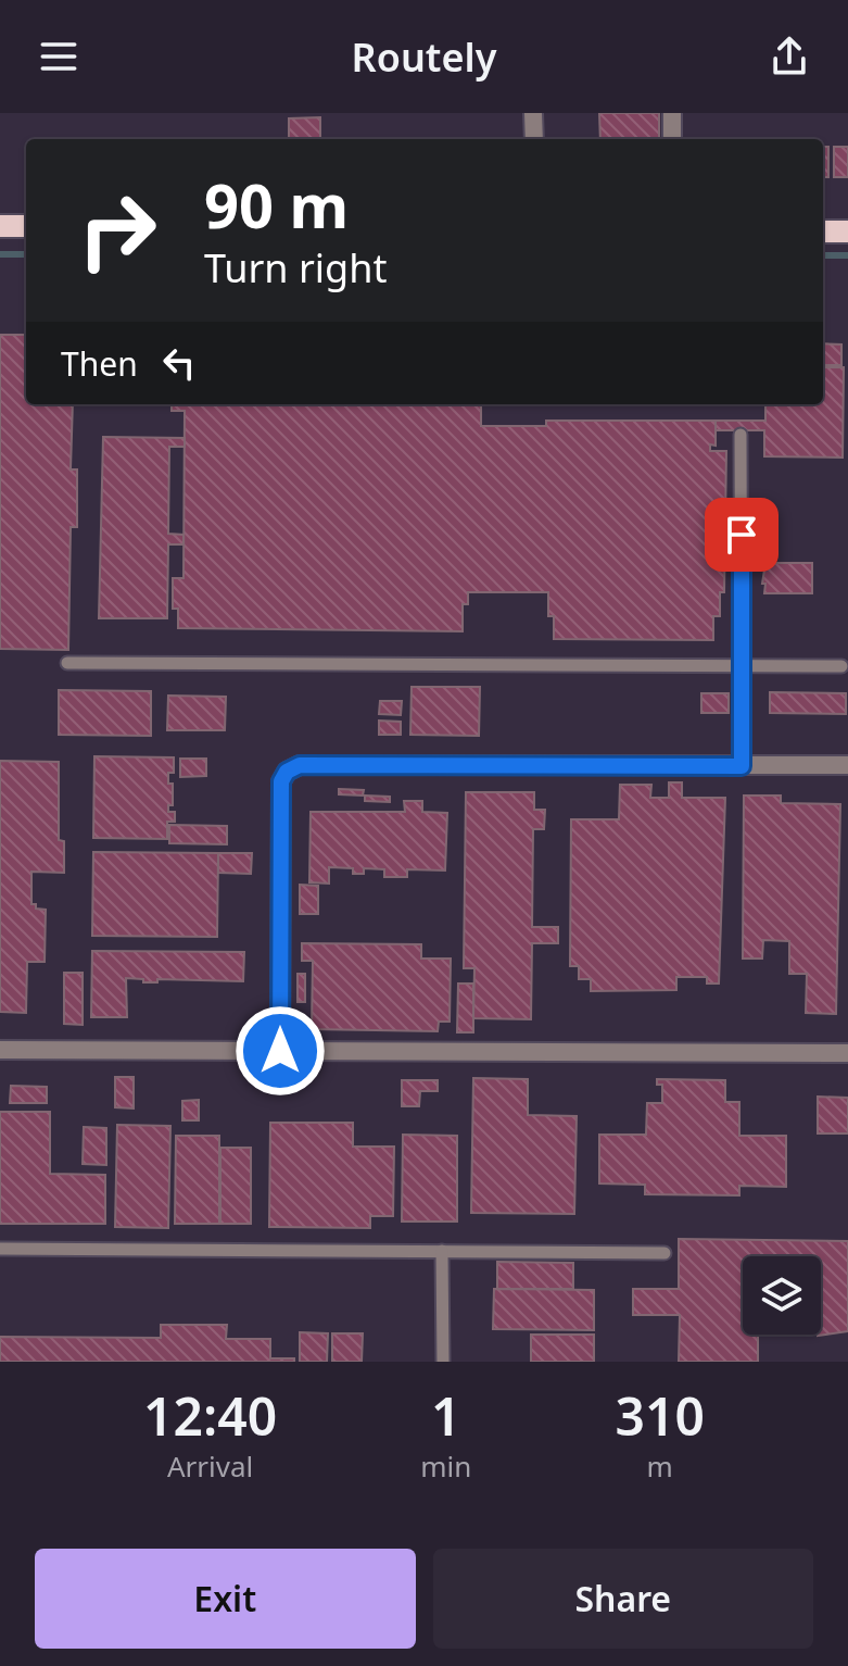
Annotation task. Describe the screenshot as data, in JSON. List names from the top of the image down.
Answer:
{
  "page": {
    "header": "Routely",
    "turn": ["90 m", "Turn right"],
    "then": "Then",
    "eta": [
      "12:40",
      "Arrival",
      "1",
      "min",
      "310",
      "m"
    ],
    "buttons": ["Exit", "Share"]
  }
}
